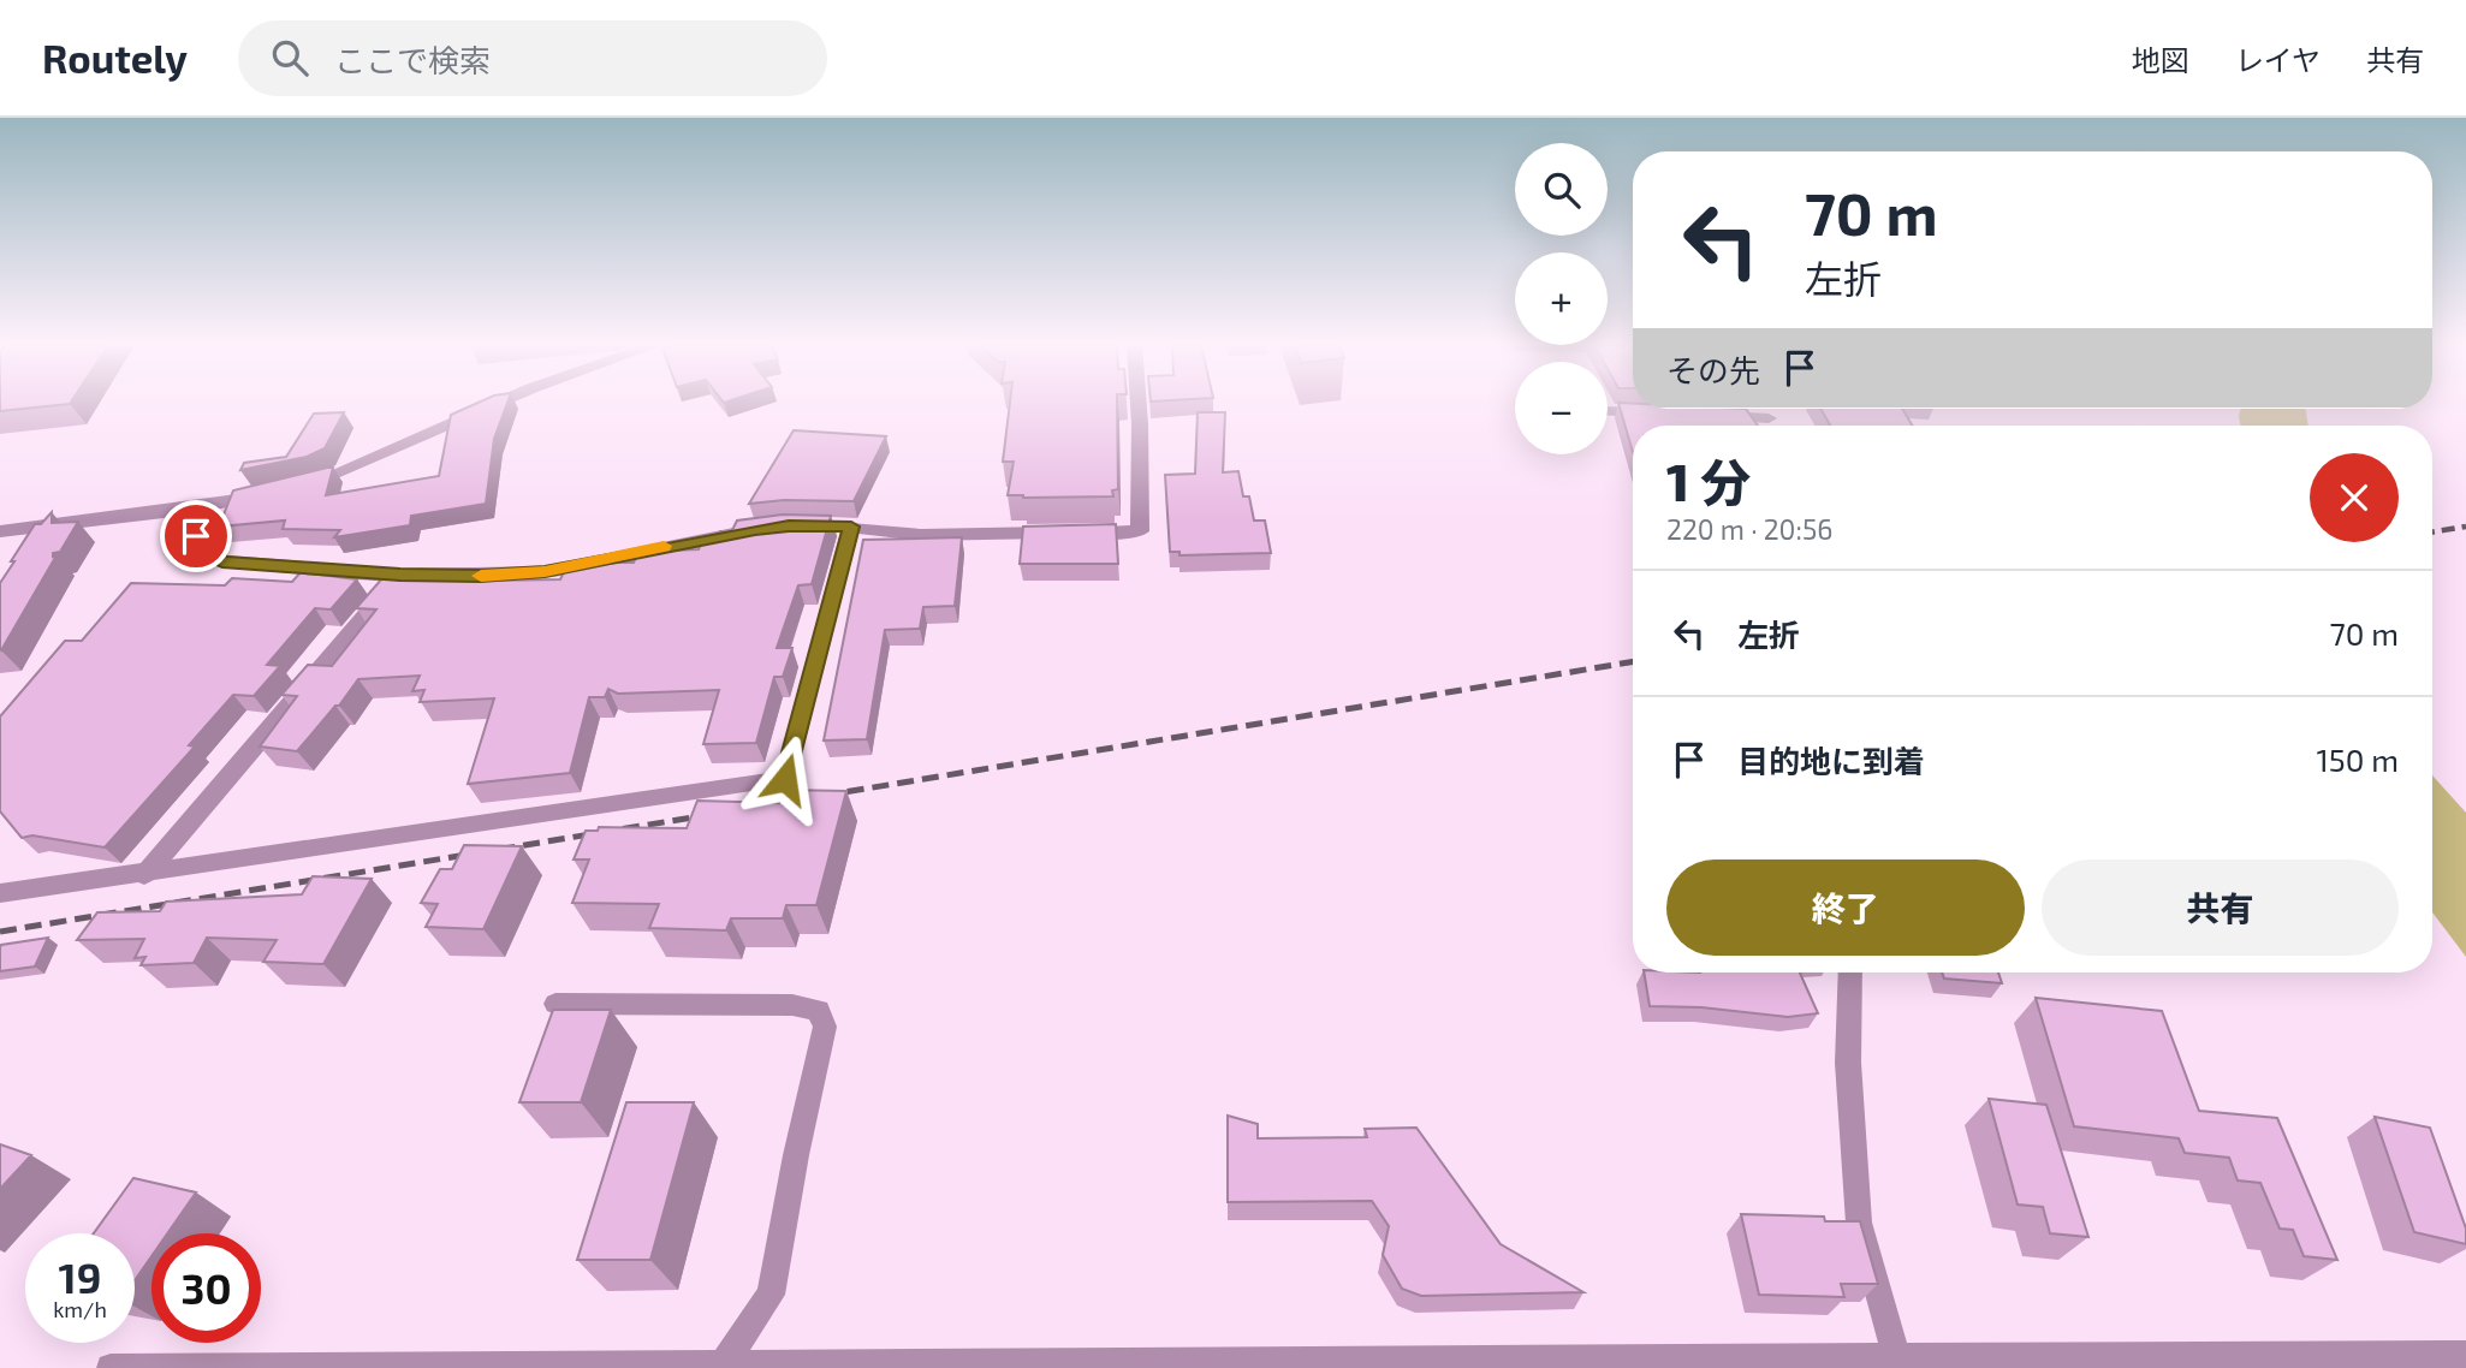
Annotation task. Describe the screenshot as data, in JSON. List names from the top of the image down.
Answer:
{
  "page": {
    "header": "Routely",
    "search": "ここで検索",
    "nav": ["地図", "レイヤ", "共有"],
    "map_buttons": ["+", "−"],
    "turn": ["70 m", "左折"],
    "then": "その先",
    "heading": ["1 分", "220 m · 20:56"],
    "list": [
      {
        "name": "左折",
        "value": "70 m"
      },
      {
        "name": "目的地に到着",
        "value": "150 m"
      }
    ],
    "buttons": ["終了", "共有"],
    "speed": "19 km/h",
    "limit": "30"
  }
}
